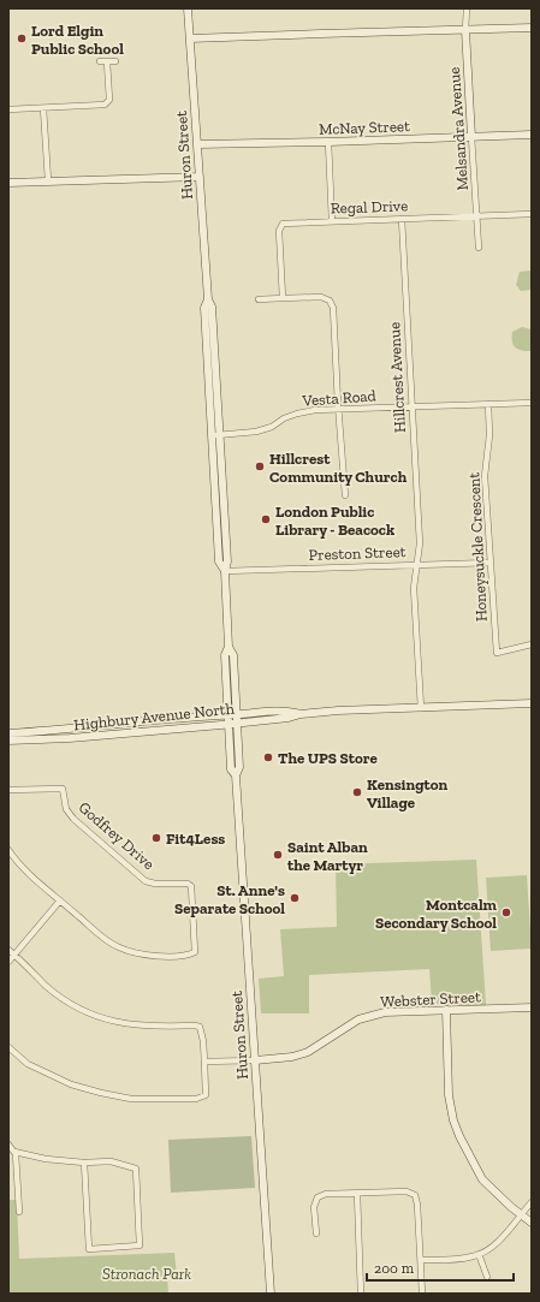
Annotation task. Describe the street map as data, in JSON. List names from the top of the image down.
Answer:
{
  "streets": {
    "main road": [
      "McNay Street",
      "Melsandra Avenue",
      "Huron Street",
      "Highbury Avenue North",
      "Webster Street"
    ],
    "street": [
      "Regal Drive",
      "Hillcrest Avenue",
      "Vesta Road",
      "Honeysuckle Crescent",
      "Preston Street",
      "Godfrey Drive"
    ]
  },
  "crossings": [
    ["McNay Street", "Melsandra Avenue"],
    ["McNay Street", "Huron Street"],
    ["Melsandra Avenue", "Regal Drive"],
    ["Huron Street", "Vesta Road"],
    ["Huron Street", "Preston Street"],
    ["Huron Street", "Highbury Avenue North"],
    ["Huron Street", "Webster Street"],
    ["Regal Drive", "Hillcrest Avenue"],
    ["Hillcrest Avenue", "Vesta Road"],
    ["Hillcrest Avenue", "Preston Street"],
    ["Hillcrest Avenue", "Highbury Avenue North"],
    ["Vesta Road", "Honeysuckle Crescent"],
    ["Honeysuckle Crescent", "Preston Street"]
  ],
  "parks": ["Stronach Park"],
  "places": [
    "Lord Elgin Public School",
    "Hillcrest Community Church",
    "London Public Library - Beacock",
    "The UPS Store",
    "Kensington Village",
    "Fit4Less",
    "Saint Alban the Martyr",
    "St. Anne's Separate School",
    "Montcalm Secondary School"
  ],
  "scale_bar": "200 m"
}
